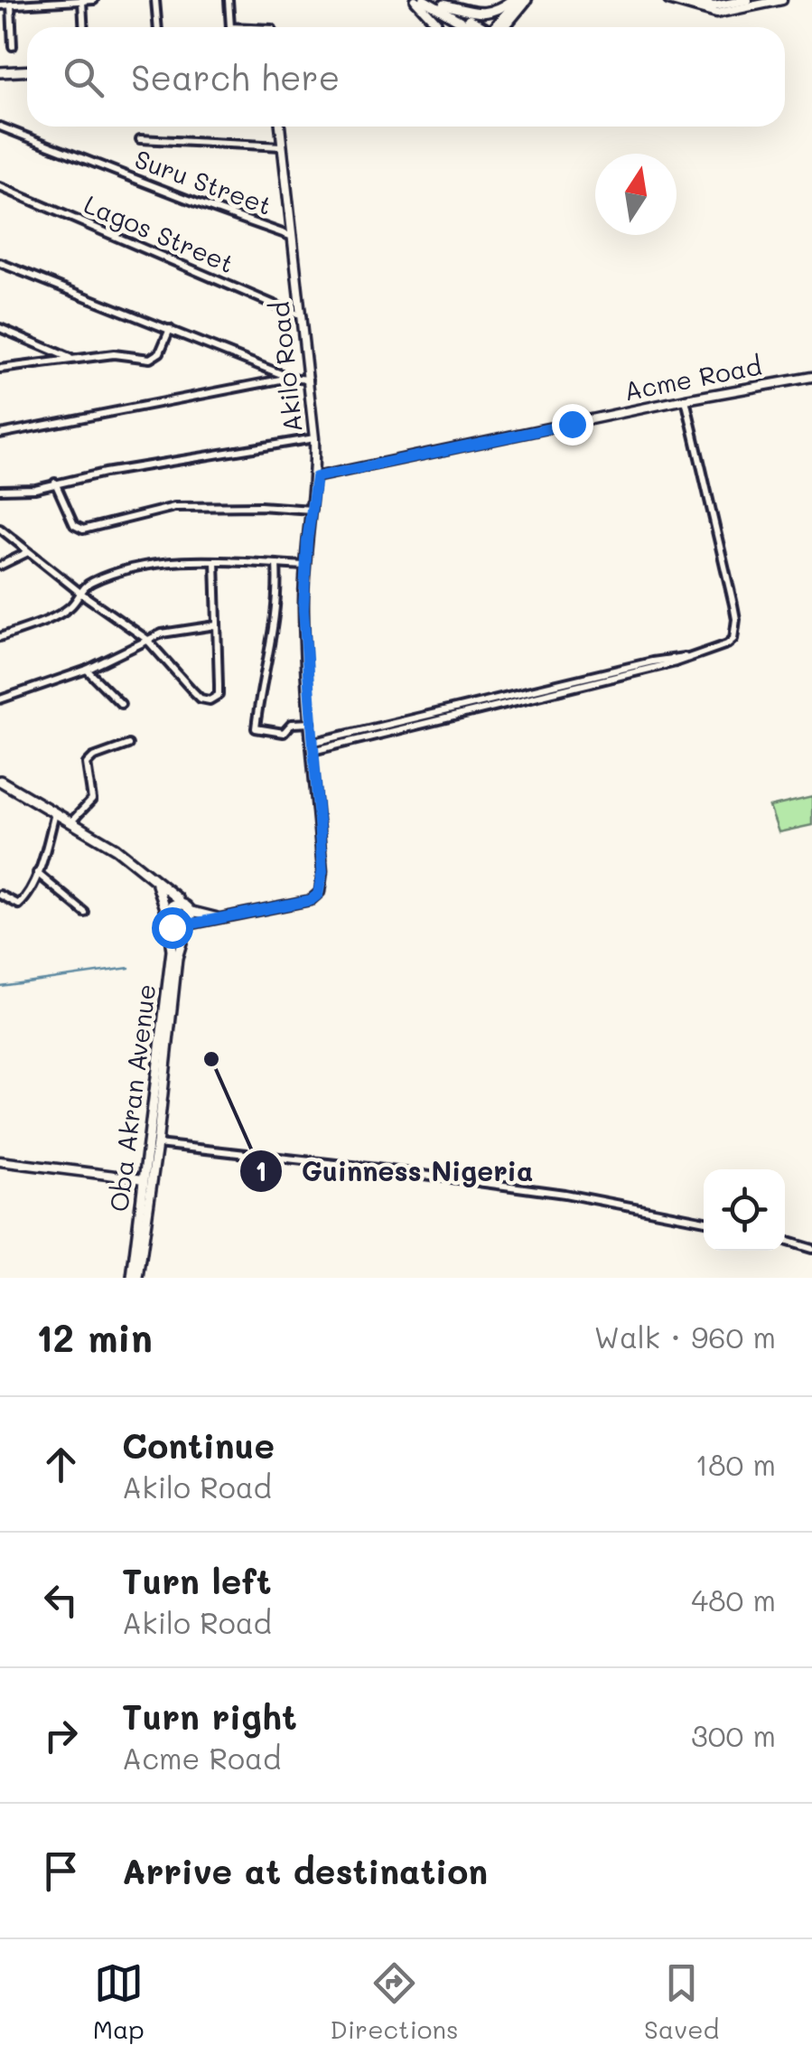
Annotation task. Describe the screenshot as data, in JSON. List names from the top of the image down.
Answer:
{
  "streets": {
    "main road": ["Oba Akran Avenue"],
    "street": [
      "Suru Street",
      "Lagos Street",
      "Akilo Road",
      "Acme Road"
    ]
  },
  "crossings": [
    ["Suru Street", "Akilo Road"],
    ["Lagos Street", "Akilo Road"],
    ["Akilo Road", "Acme Road"],
    ["Akilo Road", "Oba Akran Avenue"]
  ],
  "places": ["Guinness Nigeria"],
  "north": "top",
  "page": {
    "search": "Search here",
    "heading": ["12 min", "Walk · 960 m"],
    "list": [
      ["Continue", "Akilo Road", "180 m"],
      ["Turn left", "Akilo Road", "480 m"],
      ["Turn right", "Acme Road", "300 m"],
      "Arrive at destination"
    ],
    "nav": ["Map", "Directions", "Saved"]
  }
}
